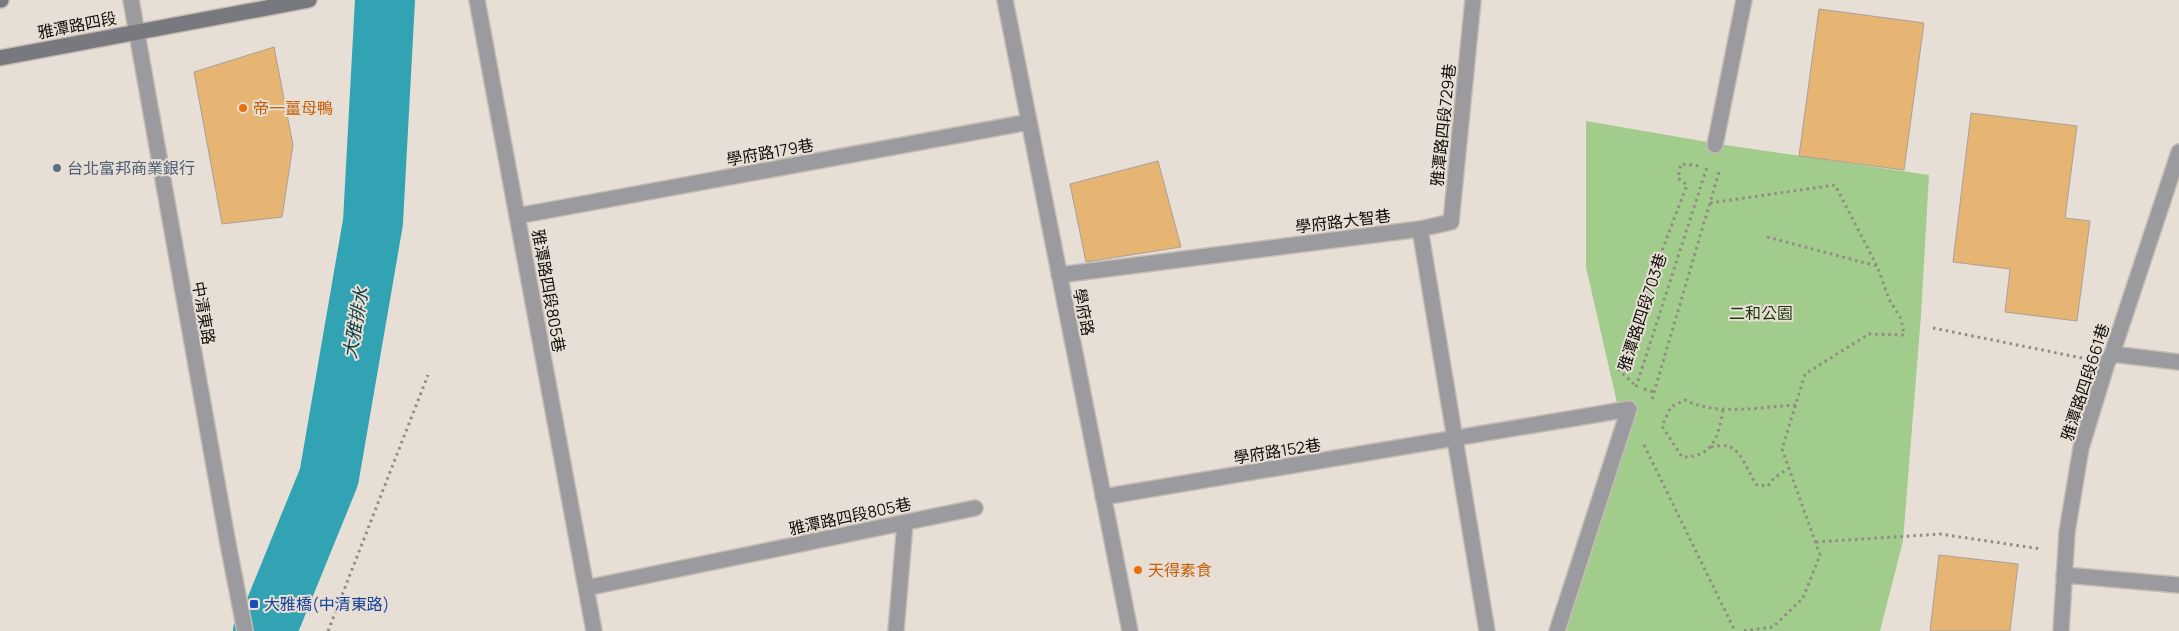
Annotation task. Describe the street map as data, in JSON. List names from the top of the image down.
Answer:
{
  "streets": {
    "street": [
      "雅潭路四段",
      "雅潭路四段729巷",
      "學府路179巷",
      "學府路大智巷",
      "雅潭路四段805巷",
      "學府路",
      "中清東路",
      "雅潭路四段661巷",
      "學府路152巷"
    ],
    "path": ["雅潭路四段703巷"]
  },
  "crossings": [
    ["雅潭路四段", "中清東路"],
    ["雅潭路四段729巷", "學府路大智巷"],
    ["學府路179巷", "雅潭路四段805巷"],
    ["學府路179巷", "學府路"],
    ["學府路大智巷", "學府路"],
    ["學府路", "學府路152巷"]
  ],
  "water": ["大雅排水"],
  "parks": ["二和公園"],
  "places": {
    "other": ["帝一薑母鴨", "台北富邦商業銀行", "天得素食"],
    "transit": ["大雅橋(中清東路)"]
  }
}
